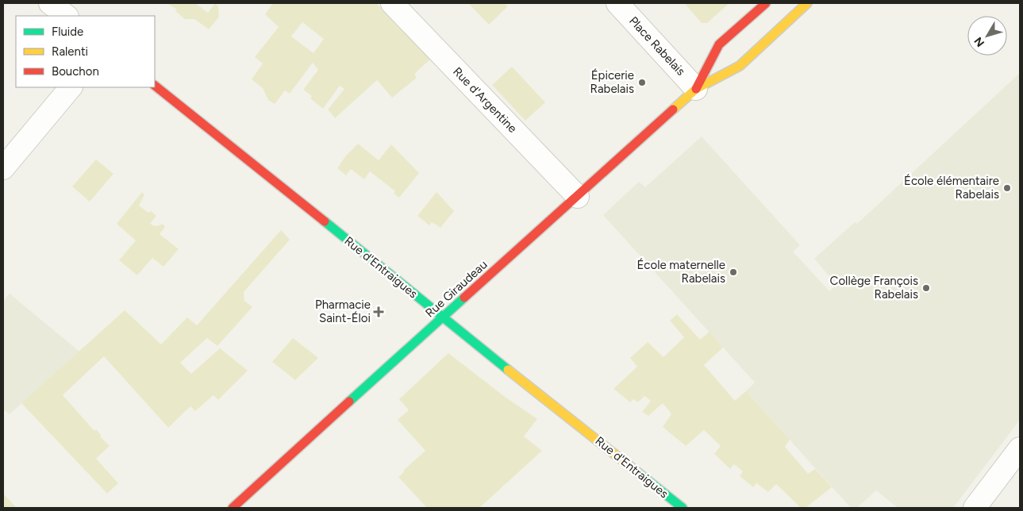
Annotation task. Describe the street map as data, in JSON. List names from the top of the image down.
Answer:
{
  "streets": {
    "street": [
      "Place Rabelais",
      "Rue d'Argentine",
      "Rue d'Entraigues",
      "Rue Giraudeau"
    ]
  },
  "crossings": [
    ["Place Rabelais", "Rue Giraudeau"],
    ["Rue d'Argentine", "Rue Giraudeau"],
    ["Rue d'Entraigues", "Rue Giraudeau"]
  ],
  "places": {
    "other": [
      "Épicerie Rabelais",
      "École élémentaire Rabelais",
      "École maternelle Rabelais",
      "Collège François Rabelais"
    ],
    "health": ["Pharmacie Saint-Éloi"]
  },
  "legend": ["Fluide", "Ralenti", "Bouchon"],
  "north": "bottom left"
}
